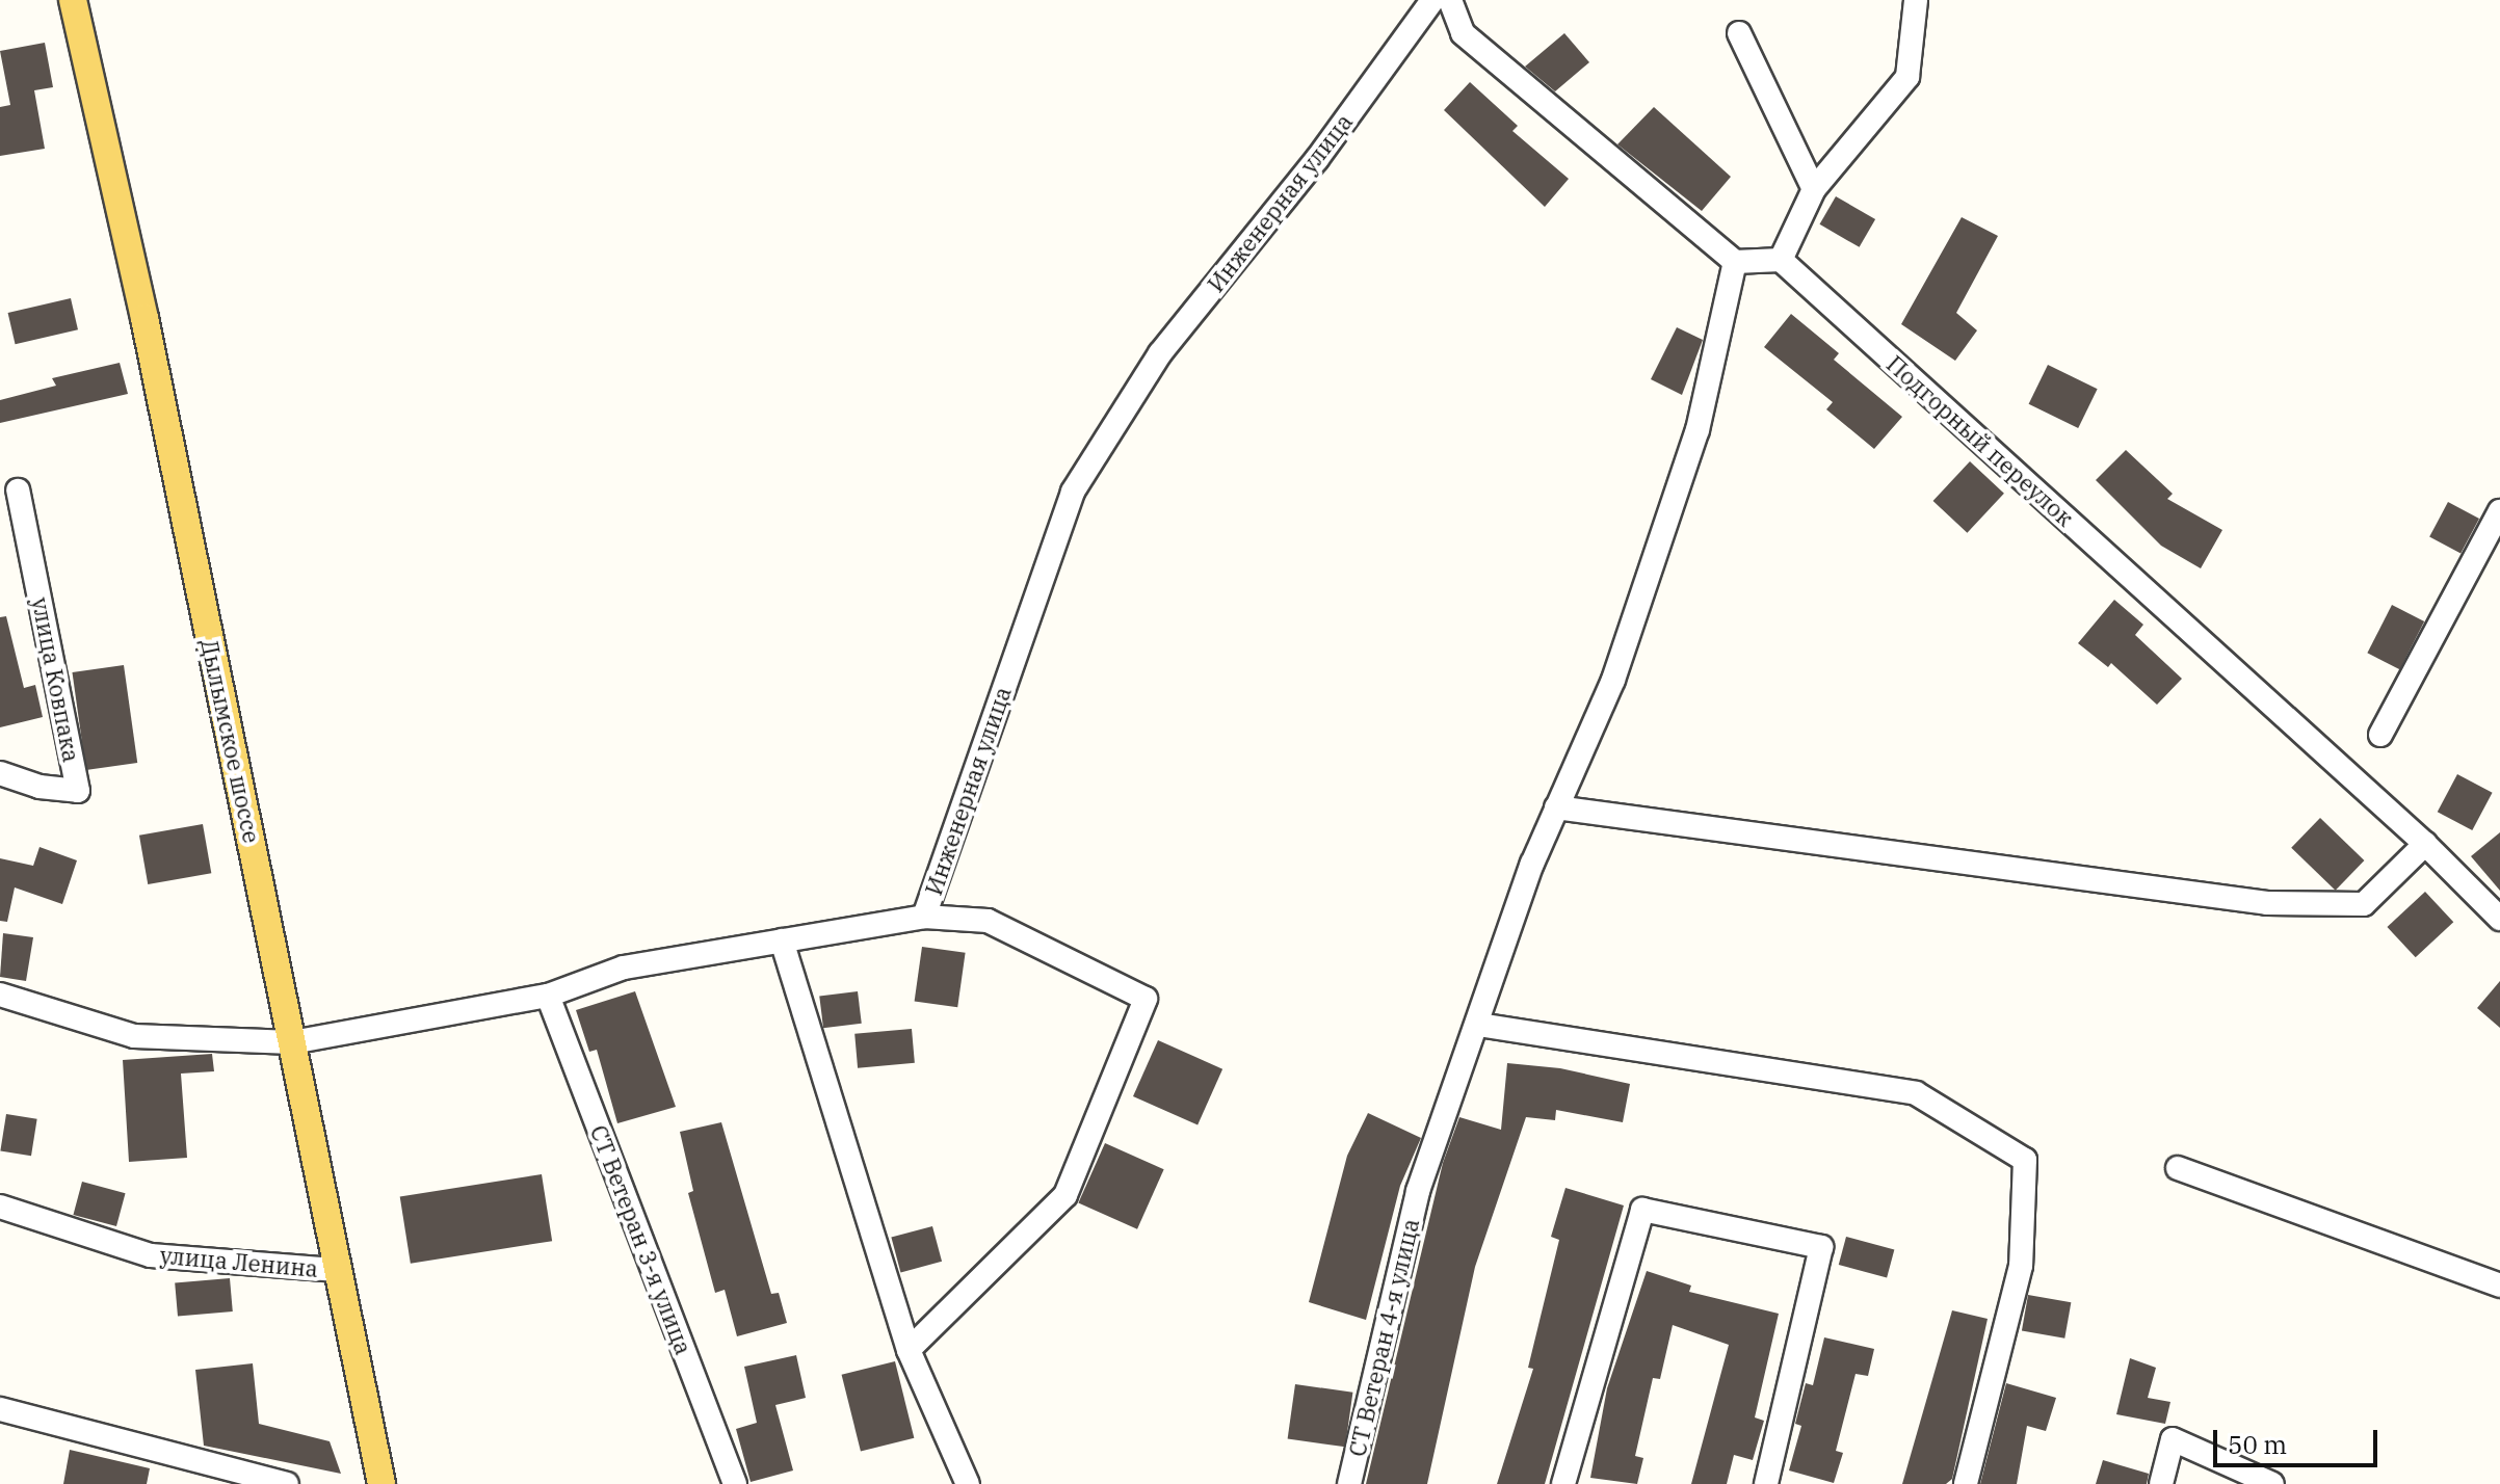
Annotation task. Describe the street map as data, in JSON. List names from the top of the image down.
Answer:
{
  "streets": {
    "main road": ["Дылымское шоссе"],
    "street": [
      "Инженерная улица",
      "Подгорный переулок",
      "улица Ковпака",
      "СТ Ветеран 3-я улица",
      "улица Ленина",
      "СТ Ветеран 4-я улица"
    ]
  },
  "crossings": [
    ["Инженерная улица", "Дылымское шоссе"],
    ["Инженерная улица", "СТ Ветеран 3-я улица"],
    ["Дылымское шоссе", "улица Ленина"]
  ],
  "scale_bar": "50 m"
}
